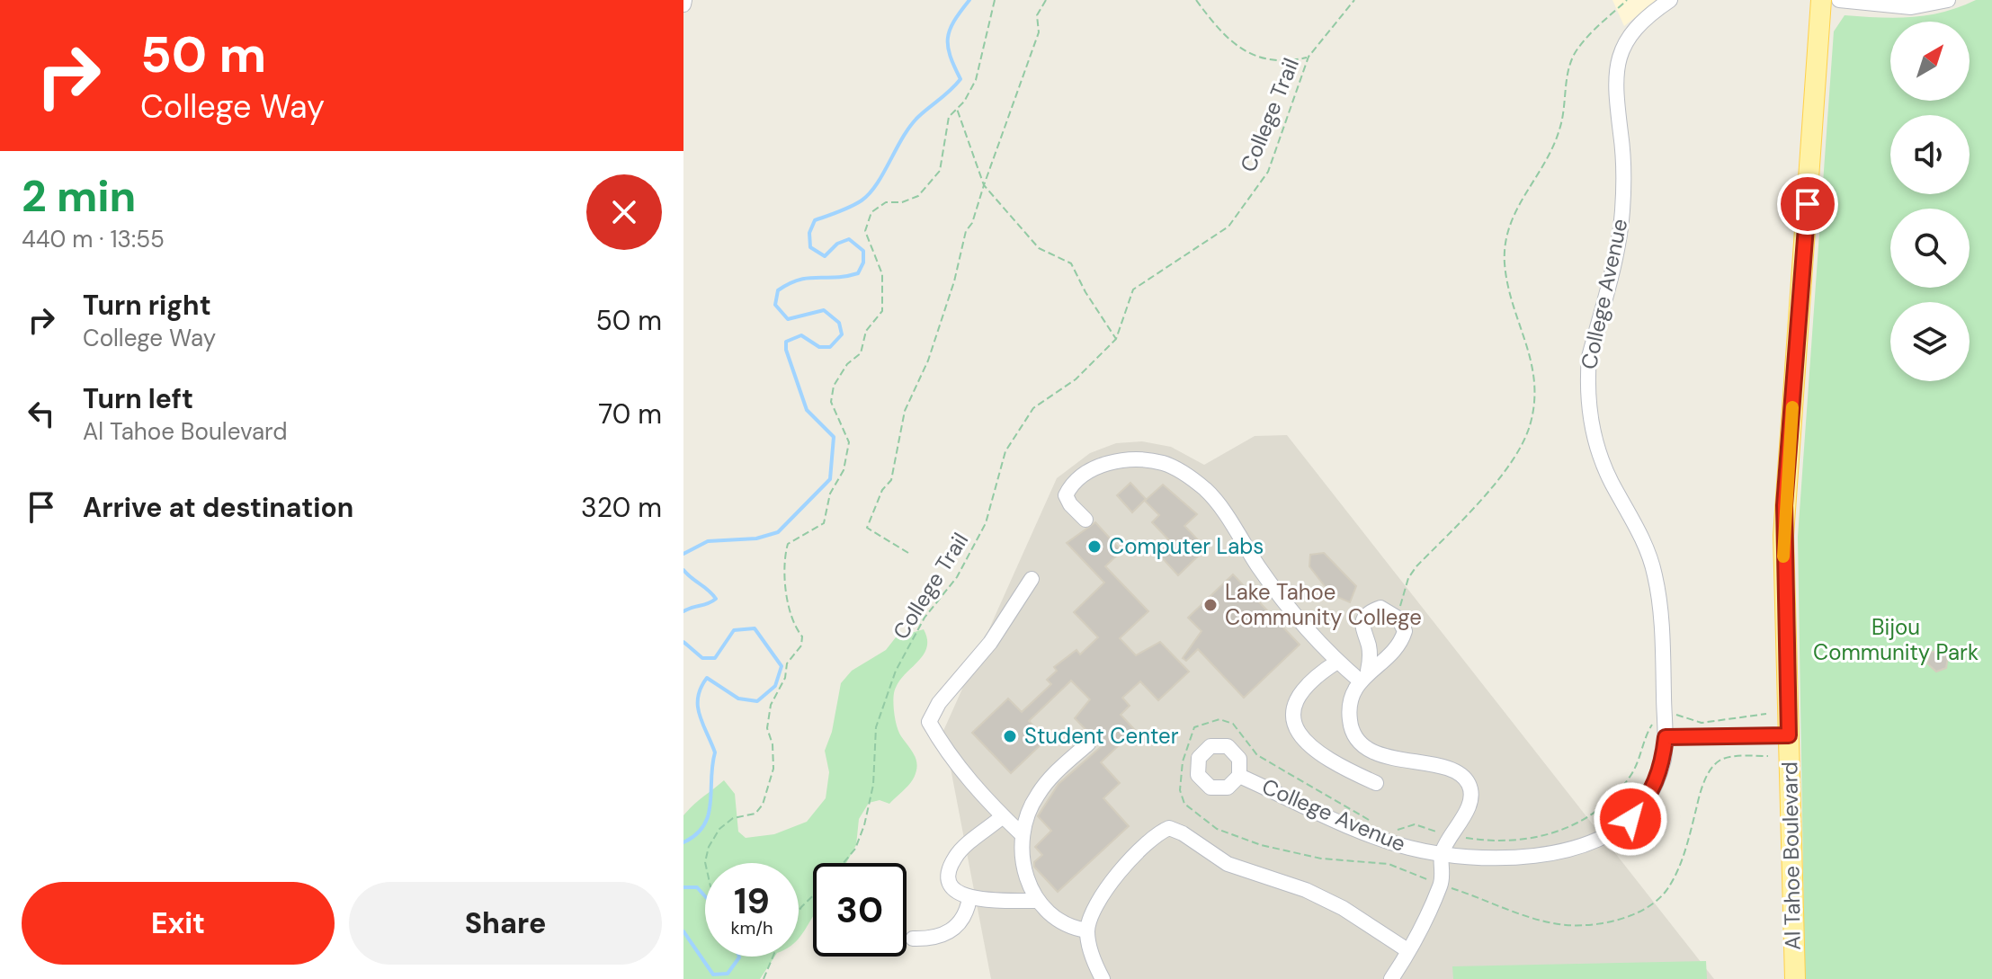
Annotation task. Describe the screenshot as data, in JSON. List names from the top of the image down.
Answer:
{
  "streets": {
    "main road": ["Al Tahoe Boulevard"],
    "street": ["College Avenue"],
    "path": ["College Trail"]
  },
  "parks": ["Bijou Community Park"],
  "places": ["Computer Labs", "Lake Tahoe Community College", "Student Center"],
  "north": "top right",
  "page": {
    "turn": ["50 m", "College Way"],
    "heading": ["2 min", "440 m · 13:55"],
    "list": [
      {
        "name": "Turn right",
        "note": "College Way",
        "value": "50 m"
      },
      {
        "name": "Turn left",
        "note": "Al Tahoe Boulevard",
        "value": "70 m"
      },
      {
        "name": "Arrive at destination",
        "value": "320 m"
      }
    ],
    "speed": "19 km/h",
    "limit": "30",
    "buttons": ["Exit", "Share"]
  }
}
